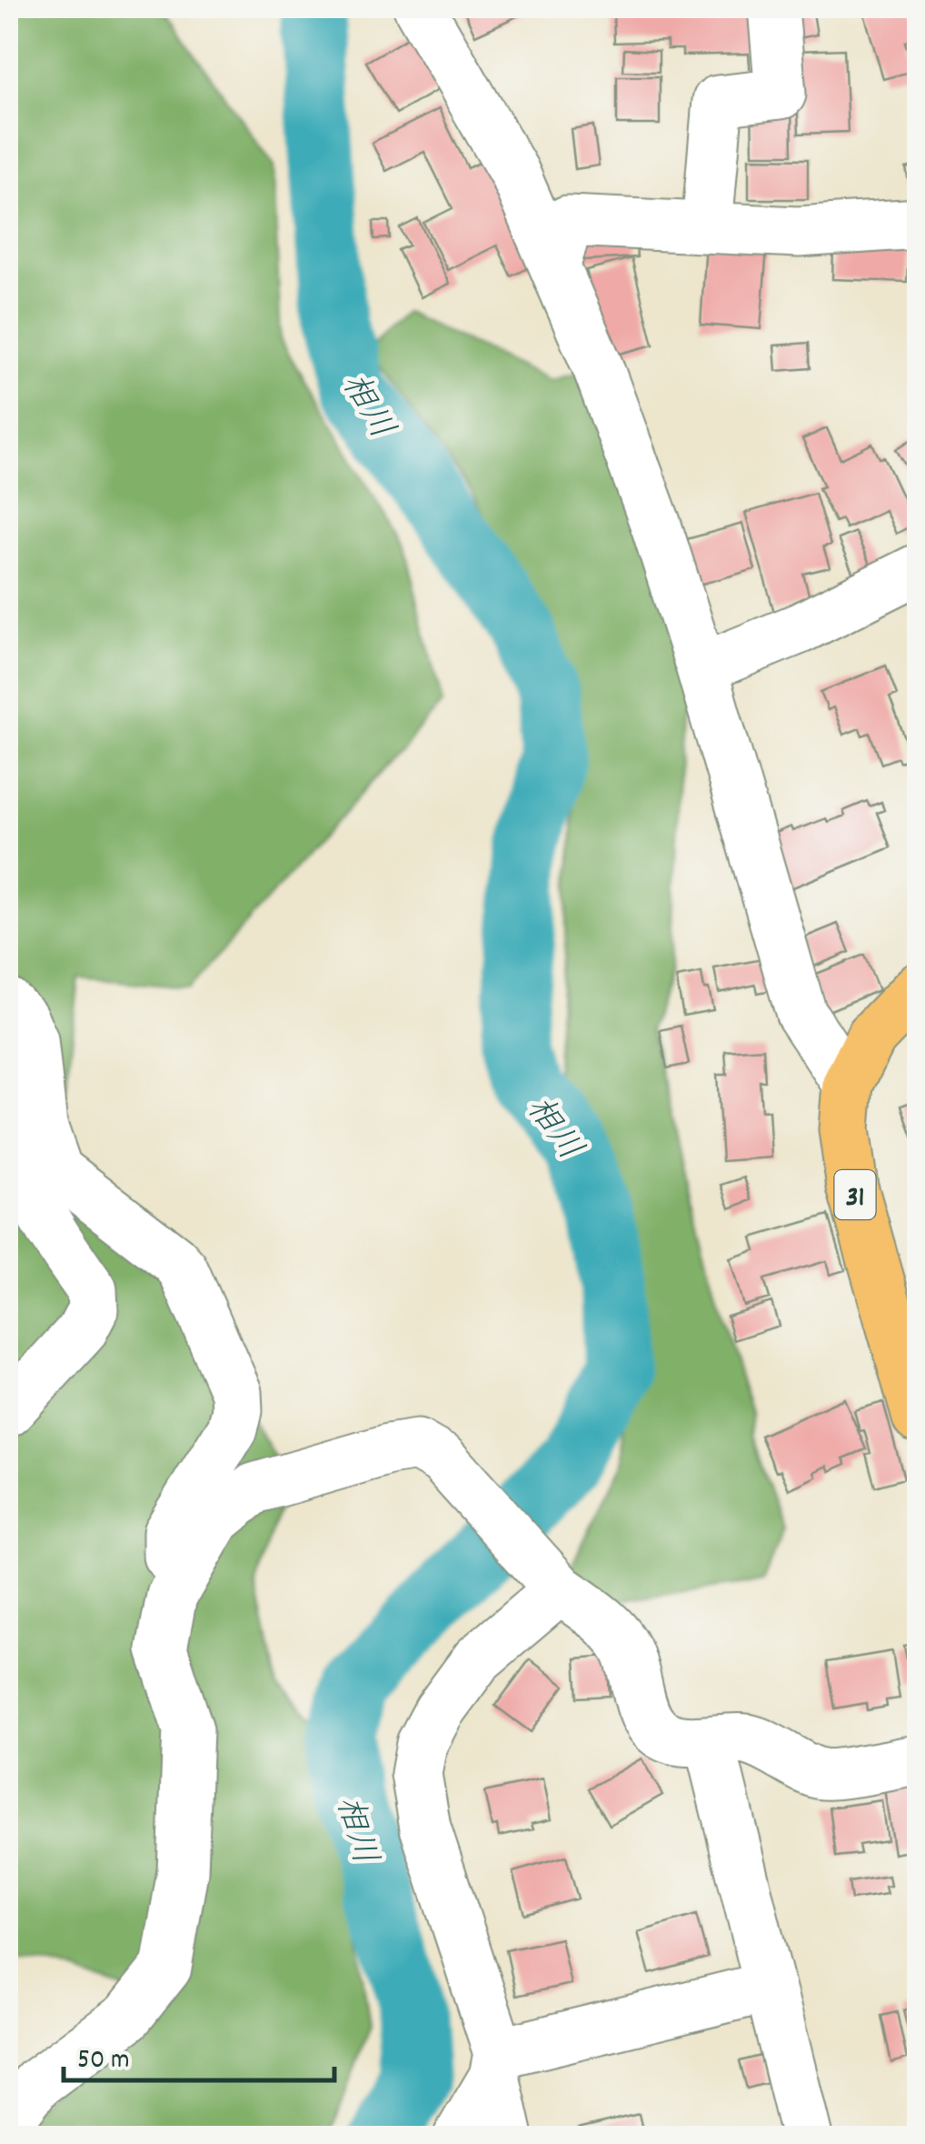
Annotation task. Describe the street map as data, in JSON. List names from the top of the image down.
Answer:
{
  "streets": {
    "main road": ["31"]
  },
  "water": ["相川"],
  "scale_bar": "50 m"
}
